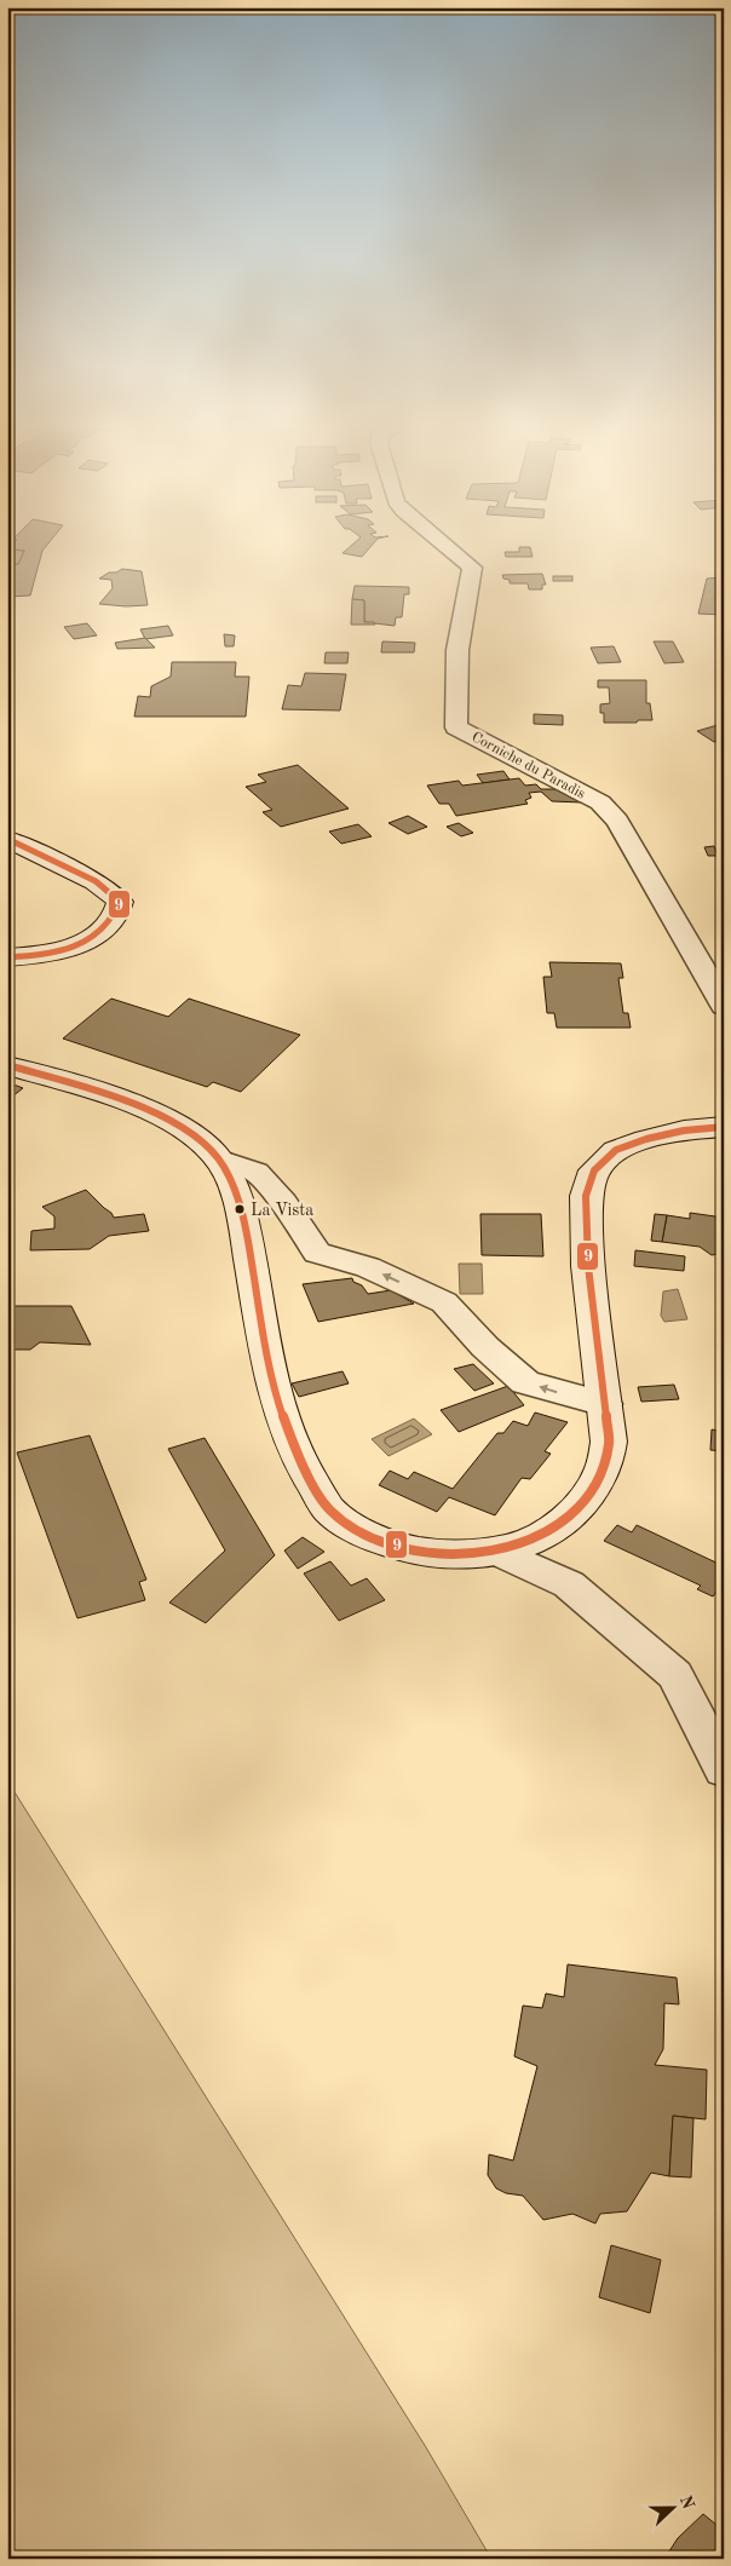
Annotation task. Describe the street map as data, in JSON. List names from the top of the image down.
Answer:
{
  "streets": {
    "street": ["Corniche du Paradis"]
  },
  "places": ["La Vista"],
  "lines": ["transit line 9"],
  "north": "right"
}
